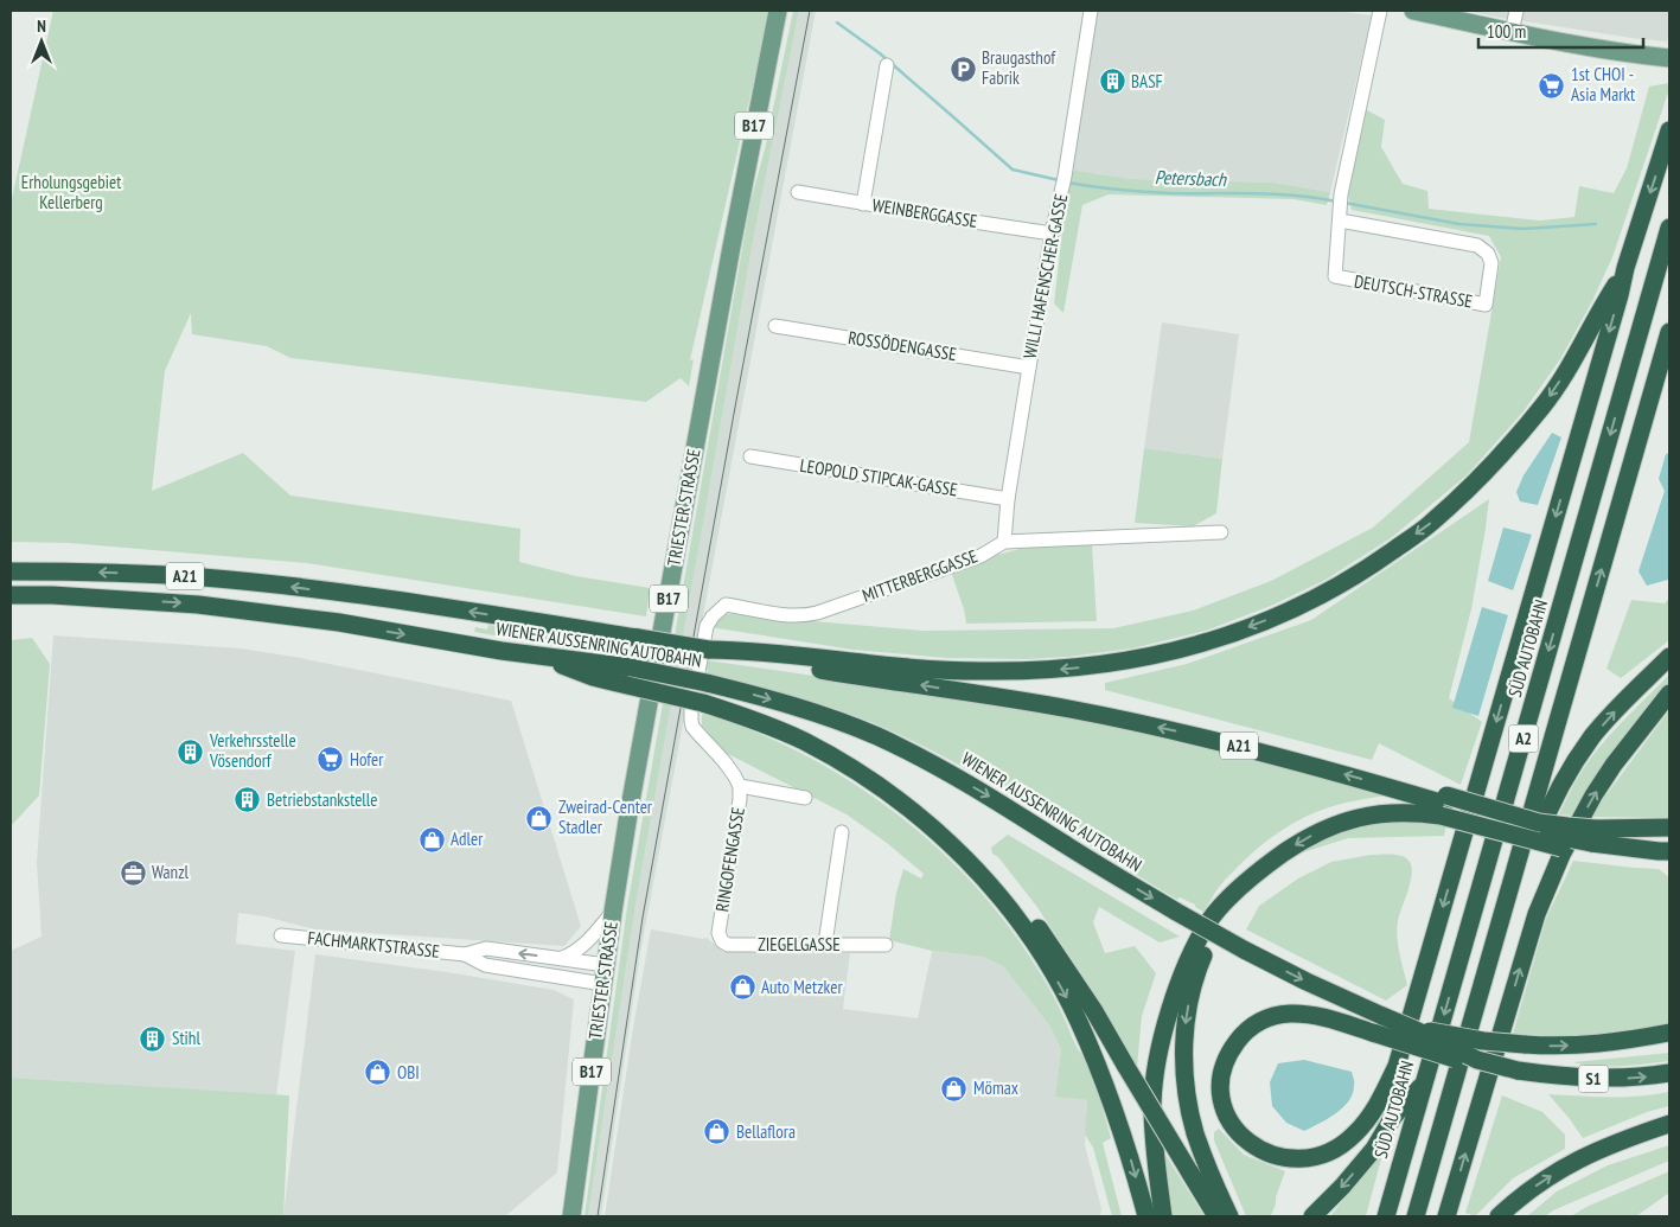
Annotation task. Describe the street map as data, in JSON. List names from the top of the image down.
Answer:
{
  "streets": {
    "highway": [
      "A21",
      "WIENER AUSSENRING AUTOBAHN",
      "SÜD AUTOBAHN",
      "A2",
      "S1"
    ],
    "main road": ["B17", "TRIESTER STRASSE"],
    "street": [
      "WEINBERGGASSE",
      "WILLI HAFENSCHER-GASSE",
      "DEUTSCH-STRASSE",
      "ROSSÖDENGASSE",
      "LEOPOLD STIPCAK-GASSE",
      "MITTERBERGGASSE",
      "RINGOFENGASSE",
      "FACHMARKTSTRASSE",
      "ZIEGELGASSE"
    ]
  },
  "crossings": [
    ["WEINBERGGASSE", "WILLI HAFENSCHER-GASSE"],
    ["WILLI HAFENSCHER-GASSE", "ROSSÖDENGASSE"],
    ["WILLI HAFENSCHER-GASSE", "LEOPOLD STIPCAK-GASSE"],
    ["WILLI HAFENSCHER-GASSE", "MITTERBERGGASSE"],
    ["TRIESTER STRASSE", "FACHMARKTSTRASSE"],
    ["MITTERBERGGASSE", "RINGOFENGASSE"],
    ["WIENER AUSSENRING AUTOBAHN", "S1"],
    ["RINGOFENGASSE", "ZIEGELGASSE"]
  ],
  "water": ["Petersbach"],
  "parks": ["Erholungsgebiet Kellerberg"],
  "places": {
    "parking": ["Braugasthof Fabrik"],
    "building": [
      "BASF",
      "Verkehrsstelle Vösendorf",
      "Betriebstankstelle",
      "Stihl"
    ],
    "supermarket": ["1st CHOI - Asia Markt", "Hofer"],
    "shop": [
      "Zweirad-Center Stadler",
      "Adler",
      "Auto Metzker",
      "OBI",
      "Mömax",
      "Bellaflora"
    ],
    "office": ["Wanzl"]
  },
  "scale_bar": "100 m",
  "north": "top"
}
